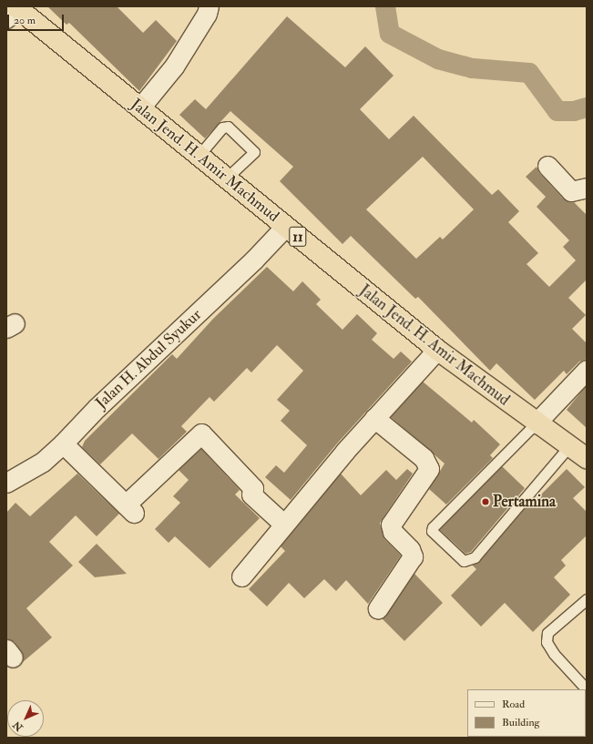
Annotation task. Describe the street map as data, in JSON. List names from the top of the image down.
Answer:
{
  "streets": {
    "highway": ["Jalan Jend. H. Amir Machmud", "11"],
    "street": ["Jalan H. Abdul Syukur"]
  },
  "crossings": [
    ["Jalan Jend. H. Amir Machmud", "Jalan H. Abdul Syukur"]
  ],
  "places": ["Pertamina"],
  "legend": ["Road", "Building"],
  "scale_bar": "20 m",
  "north": "bottom left"
}
